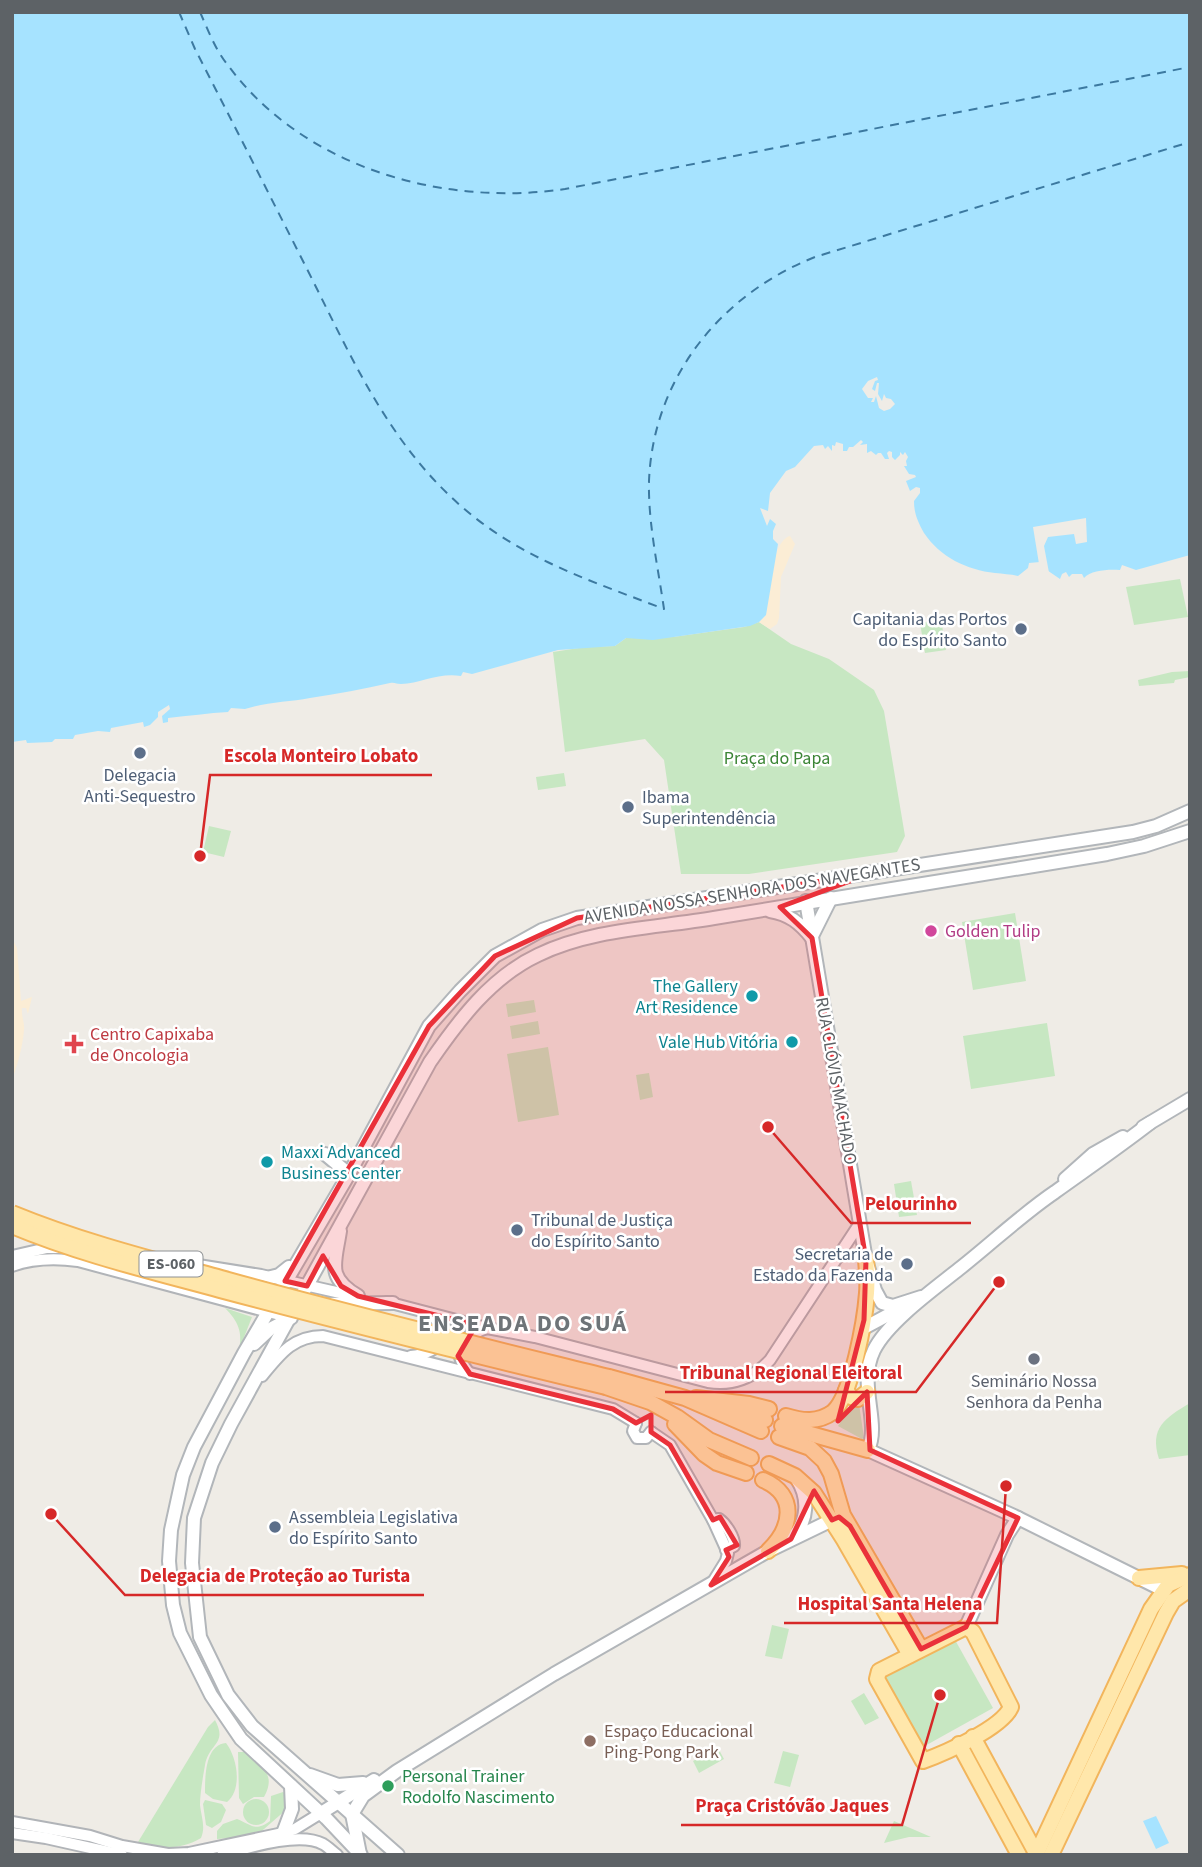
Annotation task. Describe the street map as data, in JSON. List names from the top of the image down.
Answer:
{
  "streets": {
    "main road": ["AVENIDA NOSSA SENHORA DOS NAVEGANTES", "RUA CLÓVIS MACHADO", "ES-060"]
  },
  "crossings": [
    ["AVENIDA NOSSA SENHORA DOS NAVEGANTES", "RUA CLÓVIS MACHADO"]
  ],
  "districts": ["ENSEADA DO SUÁ"],
  "parks": ["Praça do Papa"],
  "places": {
    "other": [
      "Capitania das Portos do Espírito Santo",
      "Delegacia Anti-Sequestro",
      "Ibama Superintendência",
      "Escola Monteiro Lobato",
      "Golden Tulip",
      "The Gallery Art Residence",
      "Vale Hub Vitória",
      "Pelourinho",
      "Maxxi Advanced Business Center",
      "Tribunal de Justiça do Espírito Santo",
      "Secretaria de Estado da Fazenda",
      "Tribunal Regional Eleitoral",
      "Seminário Nossa Senhora da Penha",
      "Hospital Santa Helena",
      "Delegacia de Proteção ao Turista",
      "Assembleia Legislativa do Espírito Santo",
      "Praça Cristóvão Jaques",
      "Espaço Educacional Ping-Pong Park",
      "Personal Trainer Rodolfo Nascimento"
    ],
    "health": ["Centro Capixaba de Oncologia"]
  }
}
